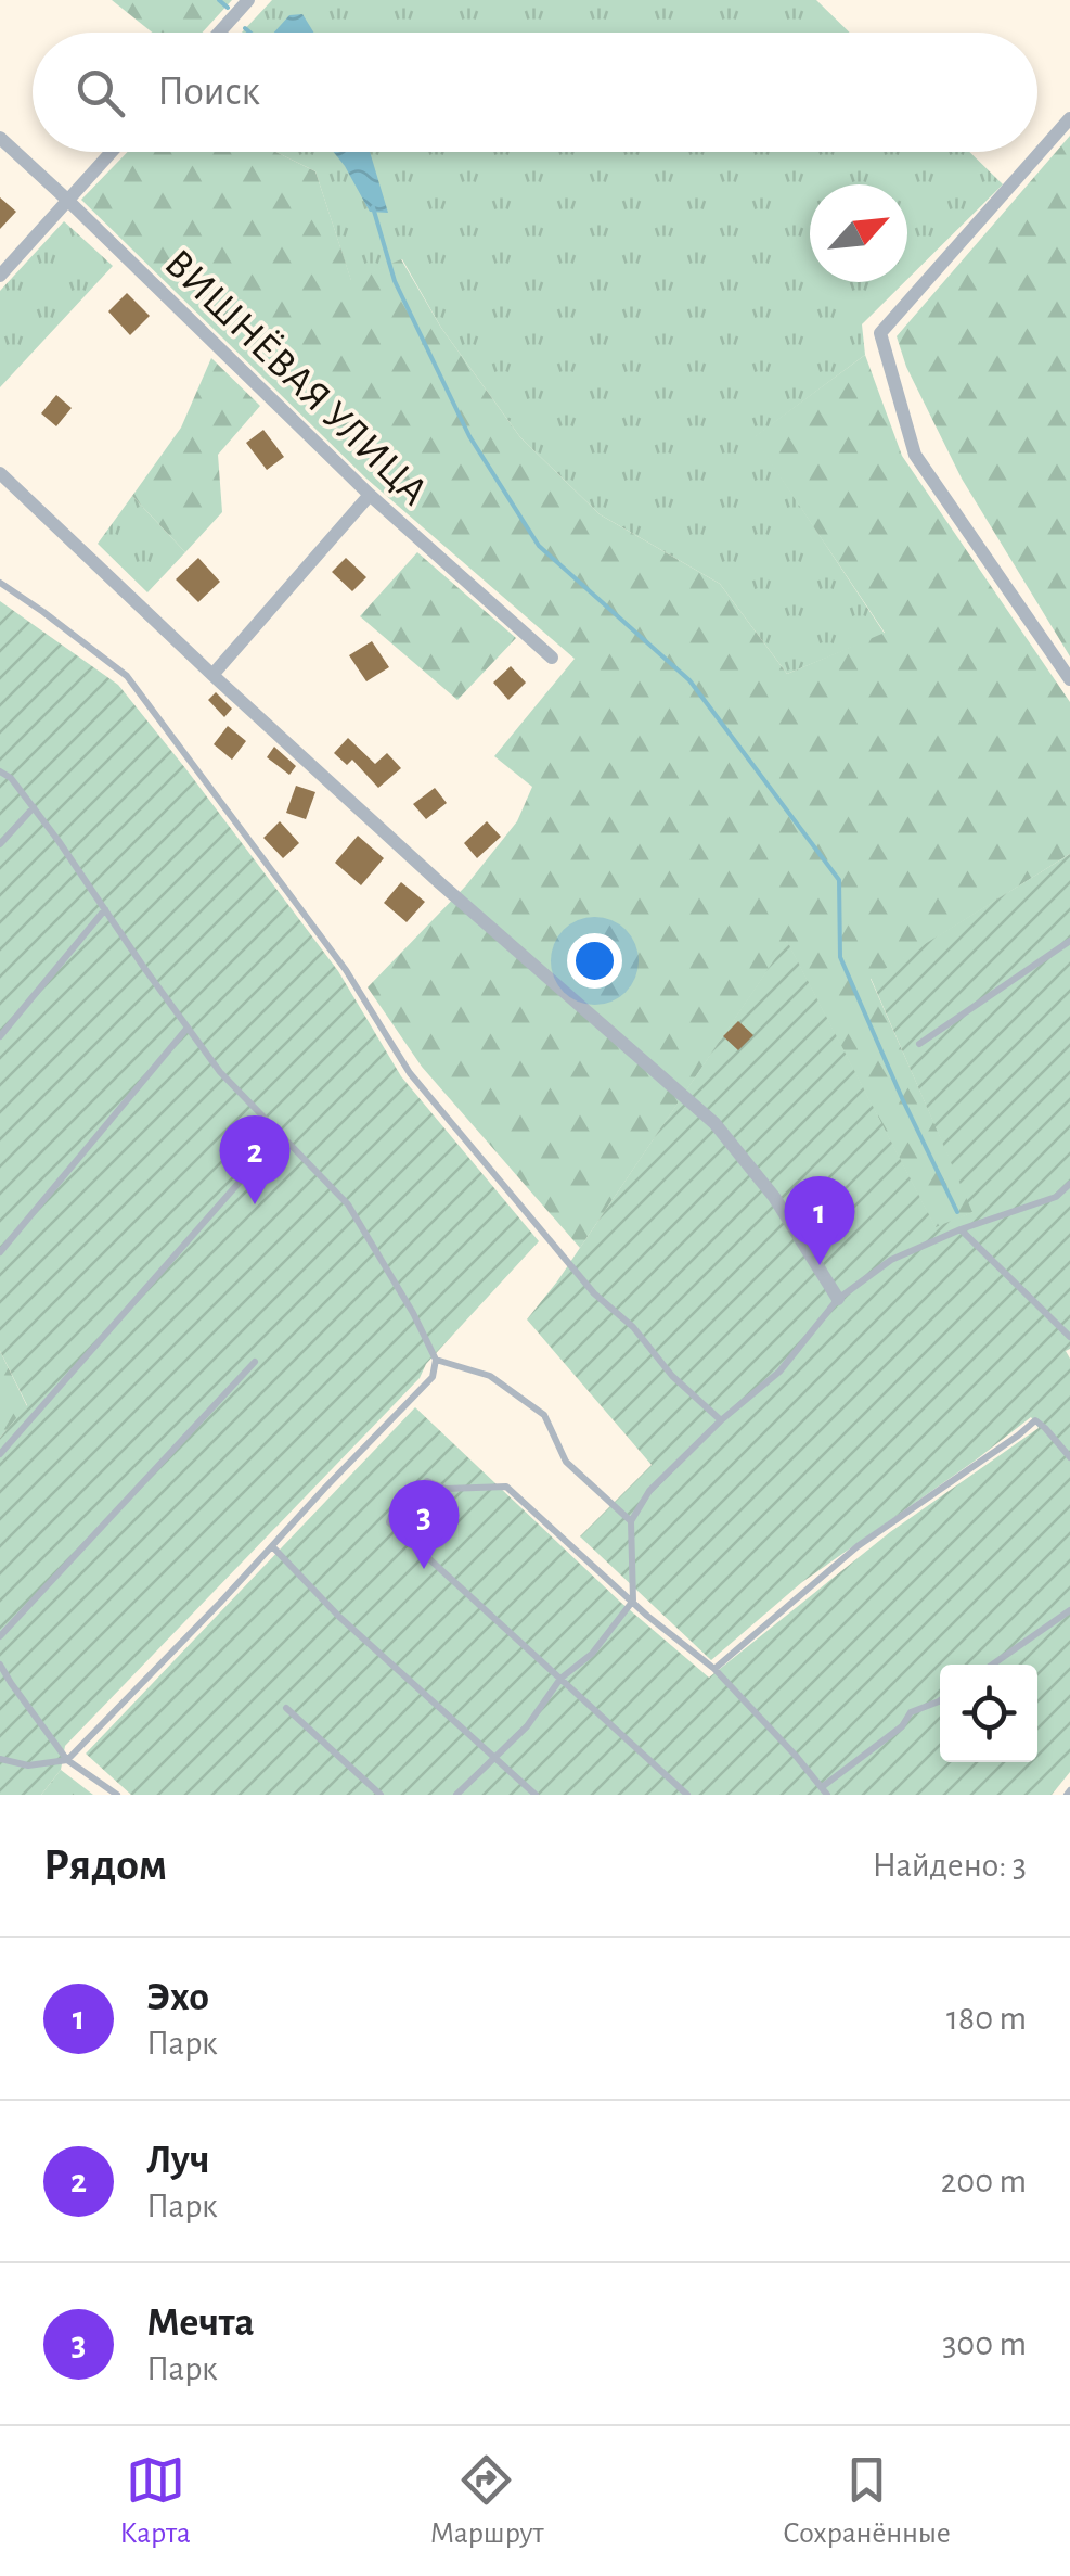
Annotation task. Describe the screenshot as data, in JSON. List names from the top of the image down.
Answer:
{
  "streets": {
    "street": ["ВИШНЁВАЯ УЛИЦА"]
  },
  "north": "top right",
  "page": {
    "search": "Поиск",
    "pins": ["2", "1", "3"],
    "heading": ["Рядом", "Найдено: 3"],
    "list": [
      {
        "mark": "1",
        "name": "Эхо",
        "note": "Парк",
        "value": "180 m"
      },
      {
        "mark": "2",
        "name": "Луч",
        "note": "Парк",
        "value": "200 m"
      },
      {
        "mark": "3",
        "name": "Мечта",
        "note": "Парк",
        "value": "300 m"
      }
    ],
    "nav": ["Карта", "Маршрут", "Сохранённые"]
  }
}
